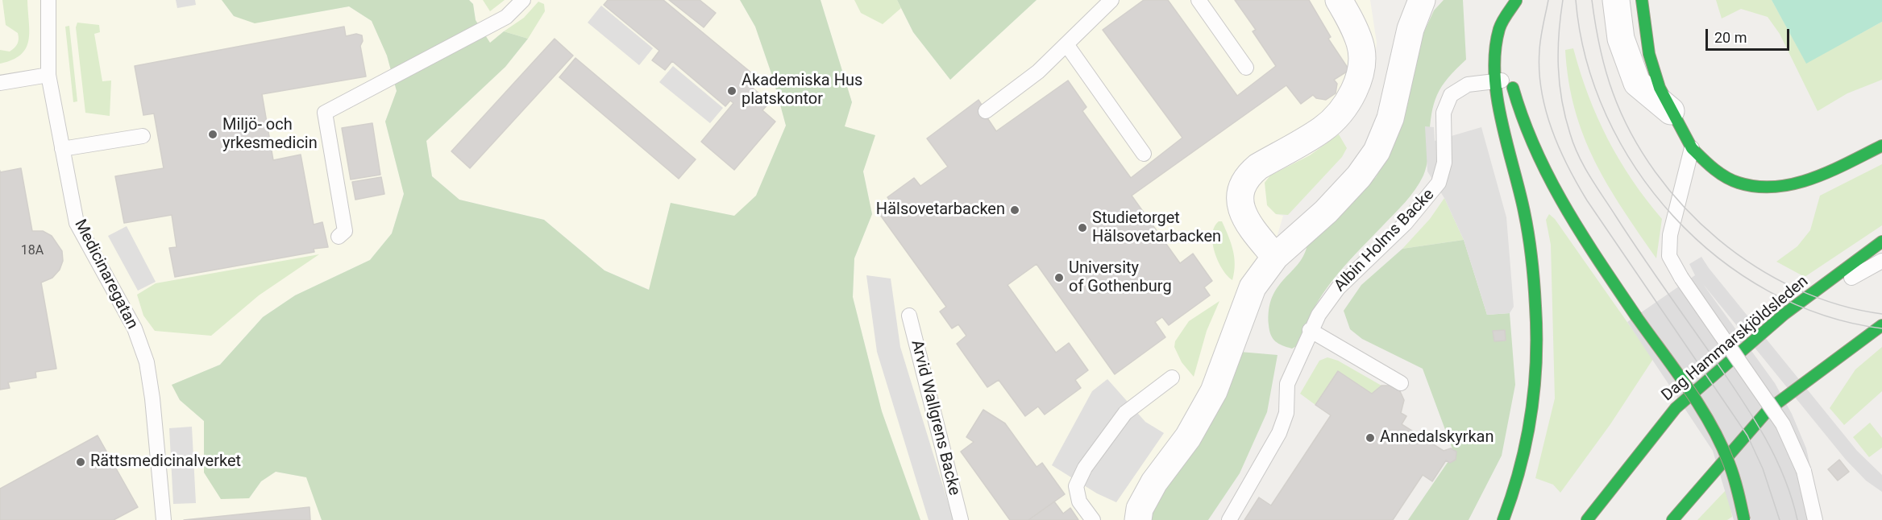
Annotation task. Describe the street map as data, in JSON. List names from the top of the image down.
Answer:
{
  "streets": {
    "main road": ["Dag Hammarskjöldsleden"],
    "lane": ["Albin Holms Backe", "Medicinaregatan", "Arvid Wallgrens Backe"]
  },
  "places": [
    "Akademiska Hus platskontor",
    "Miljö- och yrkesmedicin",
    "Hälsovetarbacken",
    "Studietorget Hälsovetarbacken",
    "University of Gothenburg",
    "Annedalskyrkan",
    "Rättsmedicinalverket"
  ],
  "house_numbers": ["18A"],
  "scale_bar": "20 m"
}
